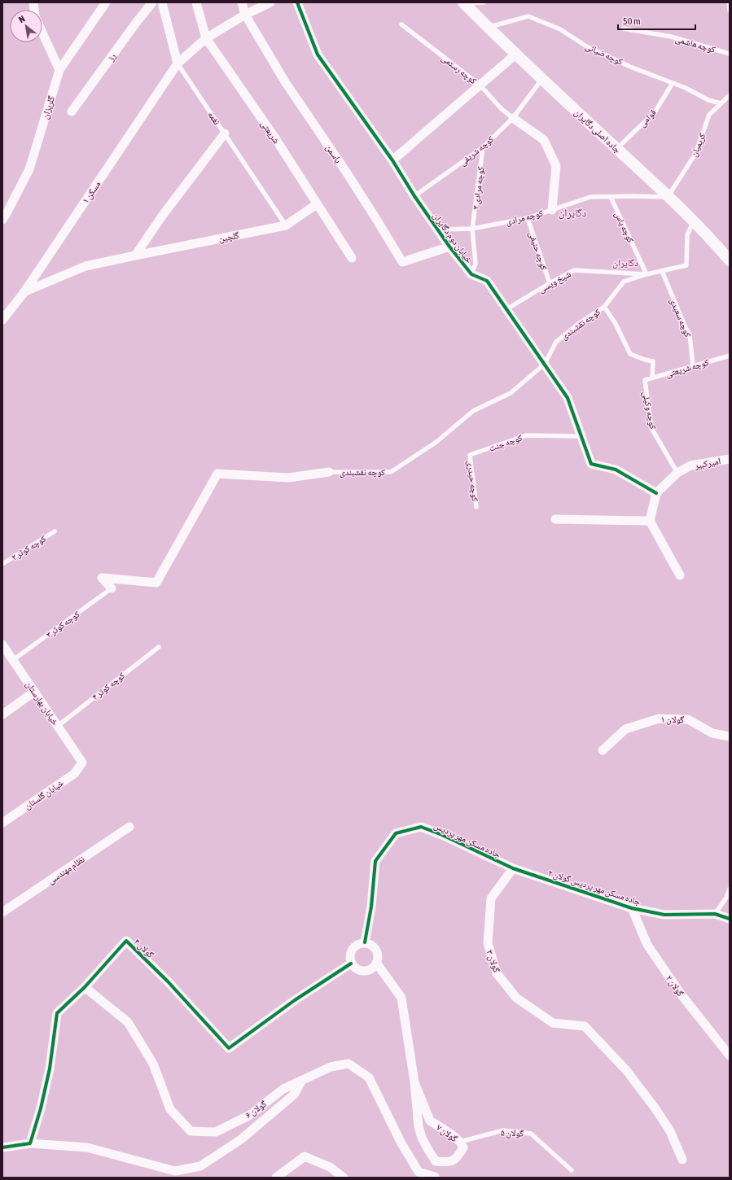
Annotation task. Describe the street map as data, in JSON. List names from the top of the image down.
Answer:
{
  "streets": {
    "street": [
      "رز",
      "گلریزان",
      "نغمه",
      "جاده اصلی دگایران",
      "شریعتی",
      "یاسمن",
      "مسکن ۱",
      "گلچین",
      "خیابان دوم دگایران",
      "امیرکبیر",
      "خیابان بهارستان",
      "گولان ۱",
      "خیابان گلستان",
      "جاده مسکن مهر پردیس",
      "نظام مهندسی",
      "جاده مسکن مهر پردیس گولان ۲",
      "گولان ۴",
      "گولان ۳",
      "گولان ۲",
      "گولان ۶",
      "گولان ۷"
    ],
    "lane": [
      "کوچه هاشمی",
      "کوچه ضیائی",
      "کوچه رستمی",
      "قوامی",
      "کریمیان",
      "کوچه شریفی",
      "کوچه مرادی ۳",
      "کوچه مرادی",
      "کوچه یاس",
      "کوچه حنیفی",
      "شیخ ویسی",
      "کوچه سعیدی",
      "کوچه نقشبندی",
      "کوچه شریعتی",
      "کوچه وکیلی",
      "کوچه جنت",
      "کوچه حیدری",
      "کوچه کوثر ۲",
      "کوچه کوثر ۳",
      "کوچه کوثر ۴",
      "گولان ۵"
    ]
  },
  "crossings": [
    ["کوچه ضیائی", "قوامی"],
    ["کوچه ضیائی", "جاده اصلی دگایران"],
    ["کوچه ضیائی", "کریمیان"],
    ["کوچه رستمی", "کوچه شریفی"],
    ["نغمه", "مسکن ۱"],
    ["نغمه", "گلچین"],
    ["قوامی", "جاده اصلی دگایران"],
    ["جاده اصلی دگایران", "کریمیان"],
    ["جاده اصلی دگایران", "کوچه شریفی"],
    ["جاده اصلی دگایران", "کوچه مرادی"],
    ["جاده اصلی دگایران", "کوچه نقشبندی"],
    ["شریعتی", "مسکن ۱"],
    ["شریعتی", "گلچین"],
    ["کریمیان", "کوچه مرادی"],
    ["کوچه شریفی", "کوچه مرادی ۳"],
    ["کوچه شریفی", "خیابان دوم دگایران"],
    ["یاسمن", "مسکن ۱"],
    ["یاسمن", "خیابان دوم دگایران"],
    ["کوچه مرادی ۳", "کوچه مرادی"],
    ["کوچه مرادی ۳", "خیابان دوم دگایران"],
    ["مسکن ۱", "گلچین"],
    ["کوچه مرادی", "کوچه یاس"],
    ["کوچه مرادی", "خیابان دوم دگایران"],
    ["کوچه مرادی", "کوچه حنیفی"],
    ["کوچه یاس", "شیخ ویسی"],
    ["کوچه یاس", "کوچه نقشبندی"],
    ["خیابان دوم دگایران", "شیخ ویسی"],
    ["خیابان دوم دگایران", "کوچه نقشبندی"],
    ["خیابان دوم دگایران", "کوچه جنت"],
    ["خیابان دوم دگایران", "امیرکبیر"],
    ["کوچه حنیفی", "شیخ ویسی"],
    ["شیخ ویسی", "کوچه نقشبندی"],
    ["کوچه سعیدی", "کوچه نقشبندی"],
    ["کوچه سعیدی", "کوچه شریعتی"],
    ["کوچه نقشبندی", "کوچه وکیلی"],
    ["کوچه شریعتی", "کوچه وکیلی"],
    ["کوچه وکیلی", "امیرکبیر"],
    ["کوچه جنت", "کوچه حیدری"],
    ["کوچه کوثر ۳", "خیابان بهارستان"],
    ["کوچه کوثر ۴", "خیابان بهارستان"],
    ["خیابان بهارستان", "خیابان گلستان"],
    ["جاده مسکن مهر پردیس", "جاده مسکن مهر پردیس گولان ۲"],
    ["جاده مسکن مهر پردیس", "گولان ۴"],
    ["جاده مسکن مهر پردیس", "گولان ۳"],
    ["جاده مسکن مهر پردیس", "گولان ۷"],
    ["جاده مسکن مهر پردیس گولان ۲", "گولان ۳"],
    ["جاده مسکن مهر پردیس گولان ۲", "گولان ۲"],
    ["گولان ۴", "گولان ۶"],
    ["گولان ۴", "گولان ۷"],
    ["گولان ۷", "گولان ۵"]
  ],
  "districts": ["دگایران", "دگایران"],
  "scale_bar": "50 m",
  "north": "top left"
}
